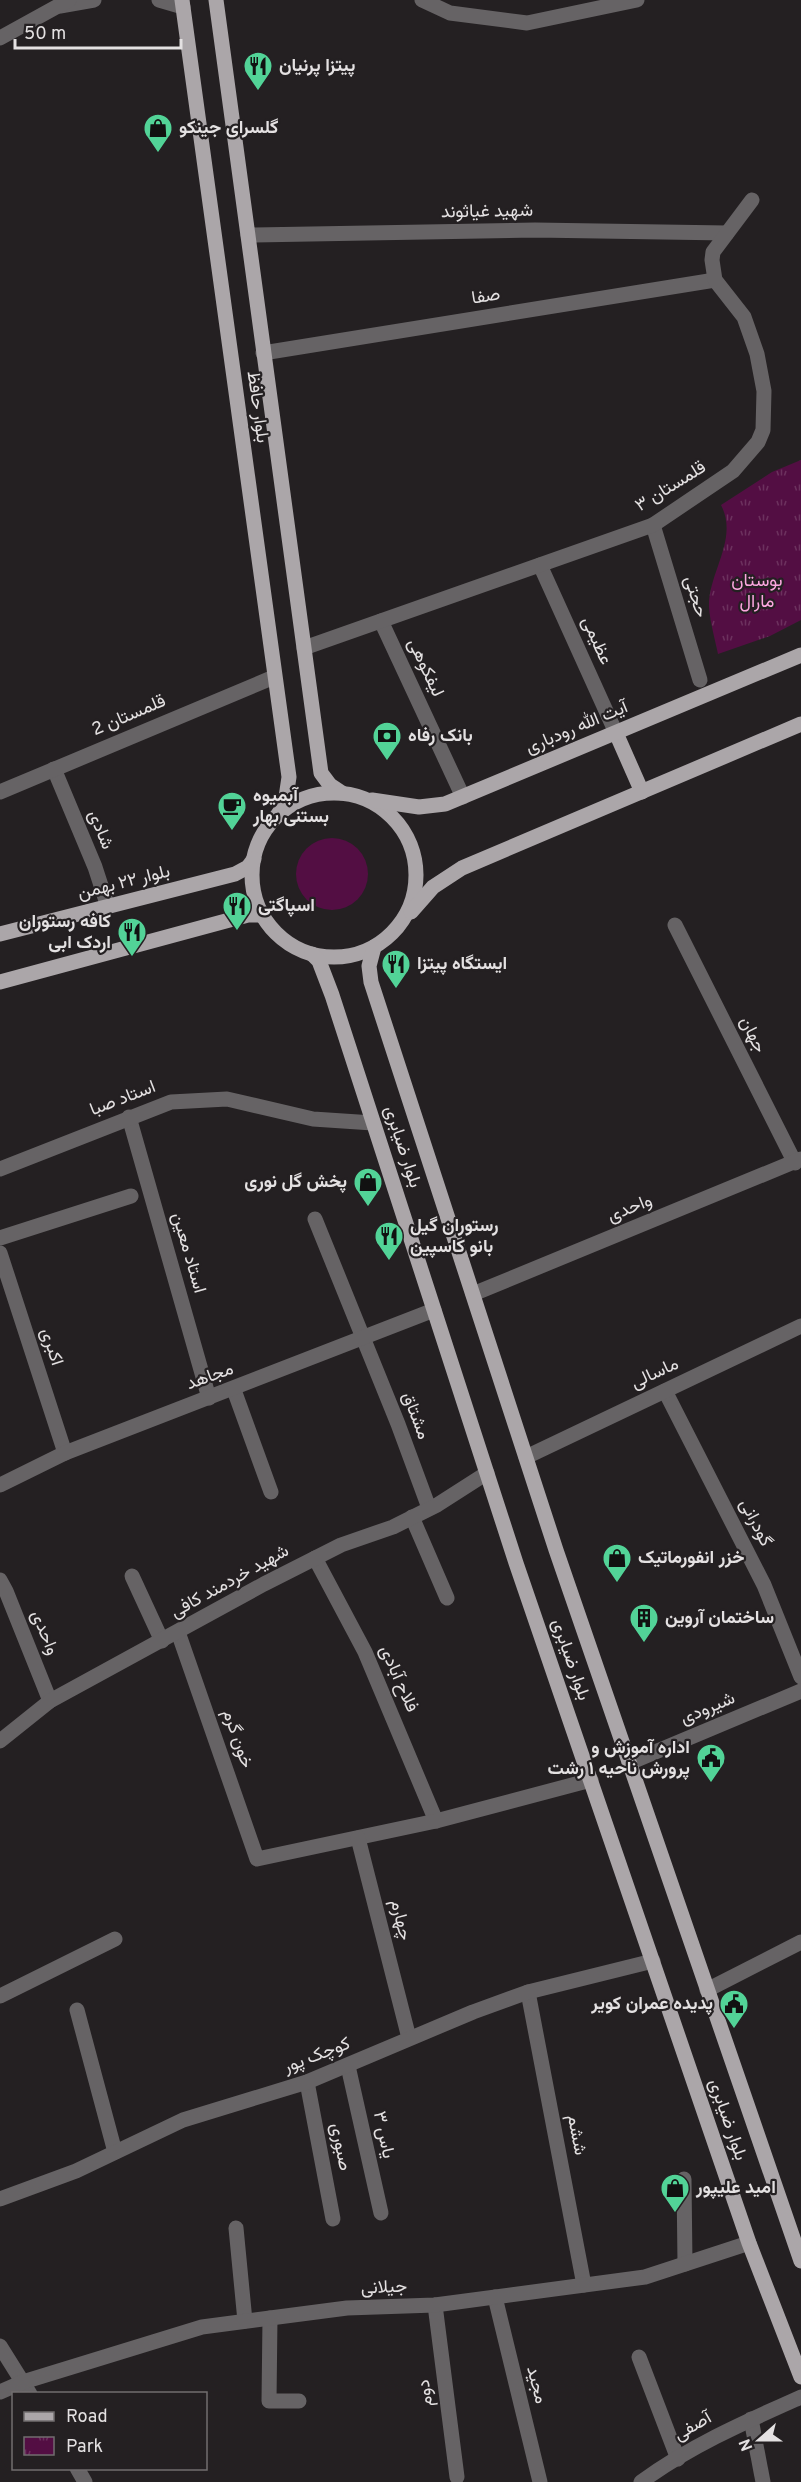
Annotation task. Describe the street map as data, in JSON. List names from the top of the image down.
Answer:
{
  "streets": {
    "main road": [
      "بلوار حافظ",
      "آیت الله رودباری",
      "بلوار ۲۲ بهمن",
      "بلوار ضیابری"
    ],
    "street": [
      "شهید غیاثوند",
      "صفا",
      "قلمستان ۳",
      "حجتی",
      "عظیمی",
      "لیفکوهی",
      "قلمستان 2",
      "شادی",
      "جهان",
      "استاد صبا",
      "واحدی",
      "استاد معین",
      "اکبری",
      "ماسالی",
      "مجاهد",
      "مشتاق",
      "گودرانی",
      "شهید خردمند کافی",
      "فلاح آبادی",
      "شیرودی",
      "خون گرم",
      "چهارم",
      "کوچک پور",
      "یاس ۳",
      "ششم",
      "صبوری",
      "جیلانی",
      "مجید",
      "دوم",
      "آصفی"
    ]
  },
  "crossings": [
    ["شهید غیاثوند", "بلوار حافظ"],
    ["صفا", "بلوار حافظ"],
    ["صفا", "قلمستان ۳"],
    ["بلوار حافظ", "قلمستان ۳"],
    ["بلوار حافظ", "قلمستان 2"],
    ["بلوار حافظ", "آیت الله رودباری"],
    ["بلوار حافظ", "بلوار ۲۲ بهمن"],
    ["بلوار حافظ", "بلوار ضیابری"],
    ["قلمستان ۳", "حجتی"],
    ["قلمستان ۳", "عظیمی"],
    ["قلمستان ۳", "لیفکوهی"],
    ["عظیمی", "آیت الله رودباری"],
    ["لیفکوهی", "آیت الله رودباری"],
    ["قلمستان 2", "شادی"],
    ["آیت الله رودباری", "بلوار ۲۲ بهمن"],
    ["آیت الله رودباری", "بلوار ضیابری"],
    ["شادی", "بلوار ۲۲ بهمن"],
    ["بلوار ۲۲ بهمن", "بلوار ضیابری"],
    ["جهان", "واحدی"],
    ["استاد صبا", "بلوار ضیابری"],
    ["استاد صبا", "استاد معین"],
    ["بلوار ضیابری", "واحدی"],
    ["بلوار ضیابری", "ماسالی"],
    ["بلوار ضیابری", "مجاهد"],
    ["بلوار ضیابری", "شهید خردمند کافی"],
    ["بلوار ضیابری", "شیرودی"],
    ["بلوار ضیابری", "کوچک پور"],
    ["بلوار ضیابری", "جیلانی"],
    ["واحدی", "شهید خردمند کافی"],
    ["استاد معین", "مجاهد"],
    ["اکبری", "مجاهد"],
    ["ماسالی", "گودرانی"],
    ["مجاهد", "مشتاق"],
    ["مشتاق", "شهید خردمند کافی"],
    ["شهید خردمند کافی", "فلاح آبادی"],
    ["شهید خردمند کافی", "خون گرم"],
    ["خون گرم", "چهارم"],
    ["چهارم", "کوچک پور"],
    ["کوچک پور", "یاس ۳"],
    ["کوچک پور", "ششم"],
    ["کوچک پور", "صبوری"],
    ["ششم", "جیلانی"],
    ["جیلانی", "مجید"],
    ["جیلانی", "دوم"]
  ],
  "parks": ["بوستان مارال"],
  "places": {
    "restaurant": [
      "پیتزا پرنیان",
      "اسپاگتی",
      "کافه رستوران اردک ابی",
      "ایستگاه پیتزا",
      "رستوران گیل بانو کاسپین"
    ],
    "shop": [
      "گلسرای جینکو",
      "پخش گل نوری",
      "خزر انفورماتیک",
      "امید علیپور"
    ],
    "bank": ["بانک رفاه"],
    "cafe": ["آبمیوه بستنی بهار"],
    "building": ["ساختمان آروین"],
    "public building": ["اداره آموزش و پرورش ناحیه ۱ رشت", "پدیده عمران کویر"]
  },
  "legend": ["Road", "Park"],
  "scale_bar": "50 m",
  "north": "left"
}
